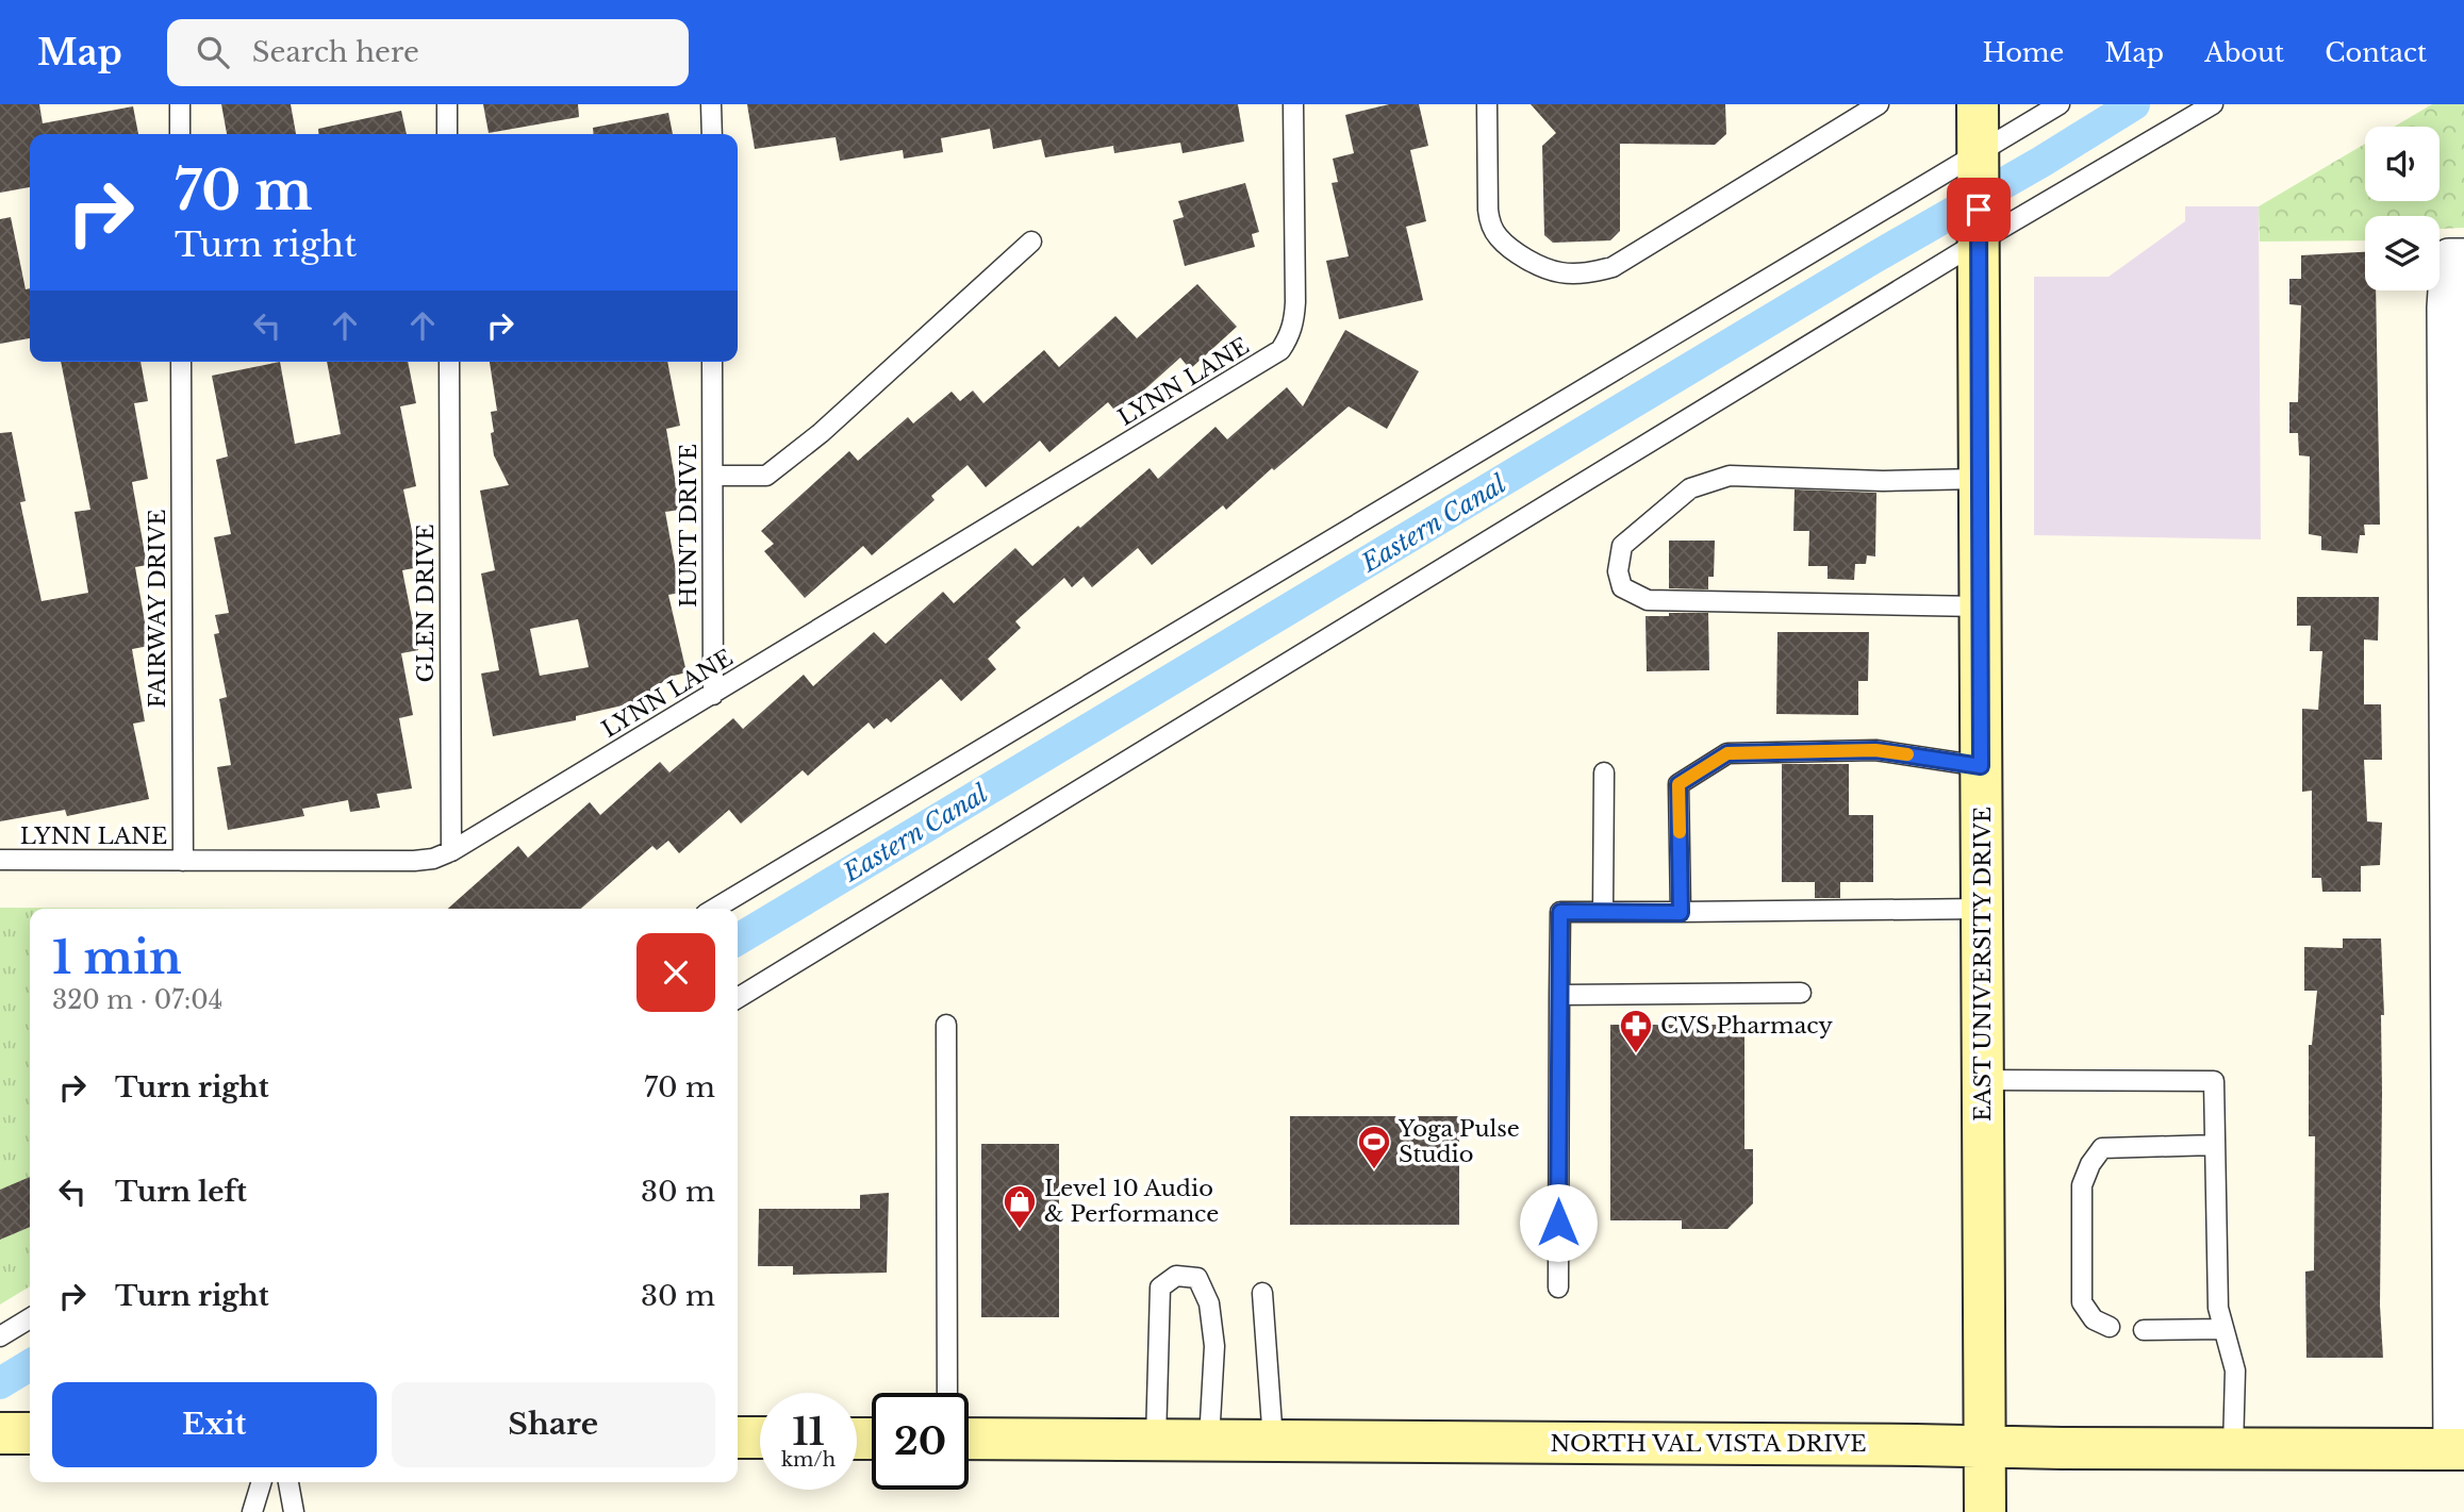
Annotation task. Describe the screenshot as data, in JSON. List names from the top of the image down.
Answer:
{
  "streets": {
    "main road": ["EAST UNIVERSITY DRIVE", "NORTH VAL VISTA DRIVE"],
    "lane": [
      "LYNN LANE",
      "HUNT DRIVE",
      "GLEN DRIVE",
      "FAIRWAY DRIVE"
    ]
  },
  "crossings": [
    ["LYNN LANE", "HUNT DRIVE"],
    ["LYNN LANE", "GLEN DRIVE"],
    ["LYNN LANE", "FAIRWAY DRIVE"],
    ["EAST UNIVERSITY DRIVE", "NORTH VAL VISTA DRIVE"]
  ],
  "water": ["Eastern Canal"],
  "places": {
    "pharmacy": ["CVS Pharmacy"],
    "sports": ["Yoga Pulse Studio"],
    "shop": ["Level 10 Audio & Performance"]
  },
  "page": {
    "header": "Map",
    "search": "Search here",
    "nav": [
      "Home",
      "Map",
      "About",
      "Contact"
    ],
    "turn": ["70 m", "Turn right"],
    "heading": ["1 min", "320 m · 07:04"],
    "list": [
      {
        "name": "Turn right",
        "value": "70 m"
      },
      {
        "name": "Turn left",
        "value": "30 m"
      },
      {
        "name": "Turn right",
        "value": "30 m"
      }
    ],
    "buttons": ["Exit", "Share"],
    "speed": "11 km/h",
    "limit": "20"
  }
}
